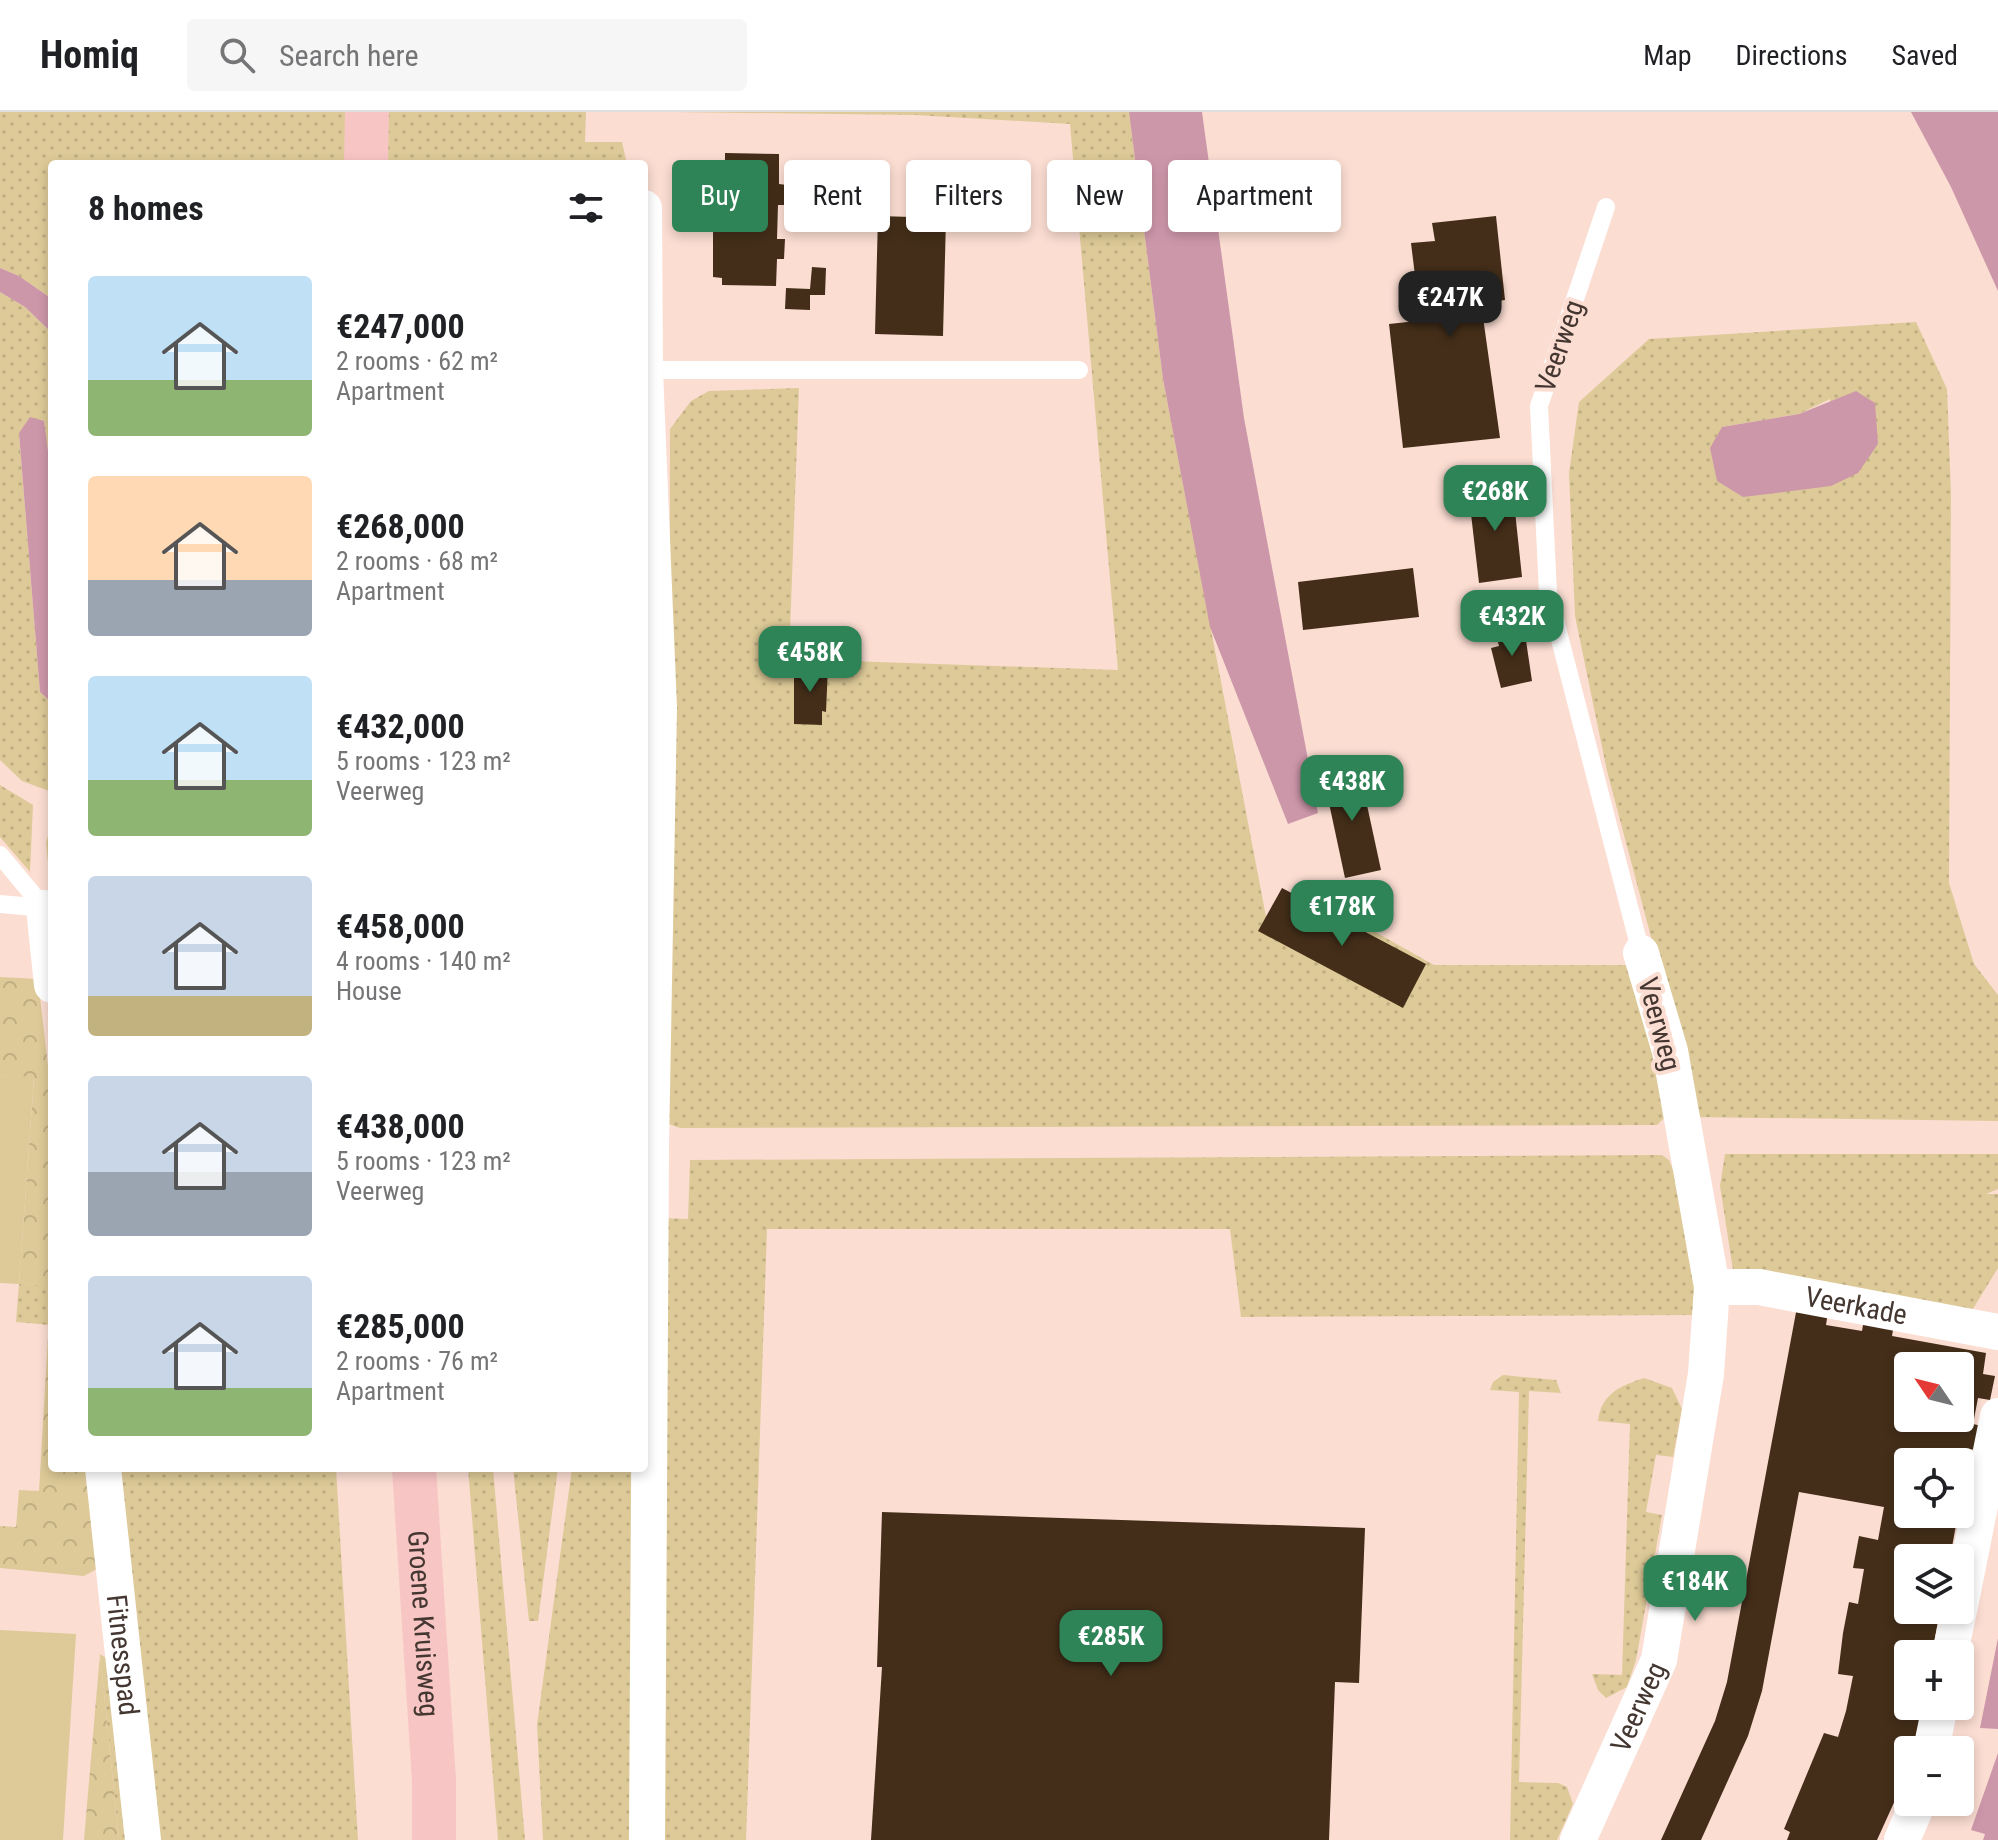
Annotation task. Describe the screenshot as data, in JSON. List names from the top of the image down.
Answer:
{
  "streets": {
    "main road": ["Groene Kruisweg"],
    "street": ["Veerweg", "Veerkade", "Fitnesspad"]
  },
  "crossings": [
    ["Veerweg", "Veerkade"]
  ],
  "north": "top left",
  "page": {
    "header": "Homiq",
    "search": "Search here",
    "nav": ["Map", "Directions", "Saved"],
    "chip": [
      "Buy",
      "Rent",
      "Filters",
      "New",
      "Apartment"
    ],
    "heading": "8 homes",
    "list": [
      {
        "name": "€247,000",
        "note": "2 rooms · 62 m² · Apartment"
      },
      {
        "name": "€268,000",
        "note": "2 rooms · 68 m² · Apartment"
      },
      {
        "name": "€432,000",
        "note": "5 rooms · 123 m² · Veerweg"
      },
      {
        "name": "€458,000",
        "note": "4 rooms · 140 m² · House"
      },
      {
        "name": "€438,000",
        "note": "5 rooms · 123 m² · Veerweg"
      },
      {
        "name": "€285,000",
        "note": "2 rooms · 76 m² · Apartment"
      }
    ],
    "price": [
      "€247K",
      "€268K",
      "€432K",
      "€458K",
      "€438K",
      "€178K",
      "€184K",
      "€285K"
    ],
    "map_buttons": ["+", "−"]
  }
}
